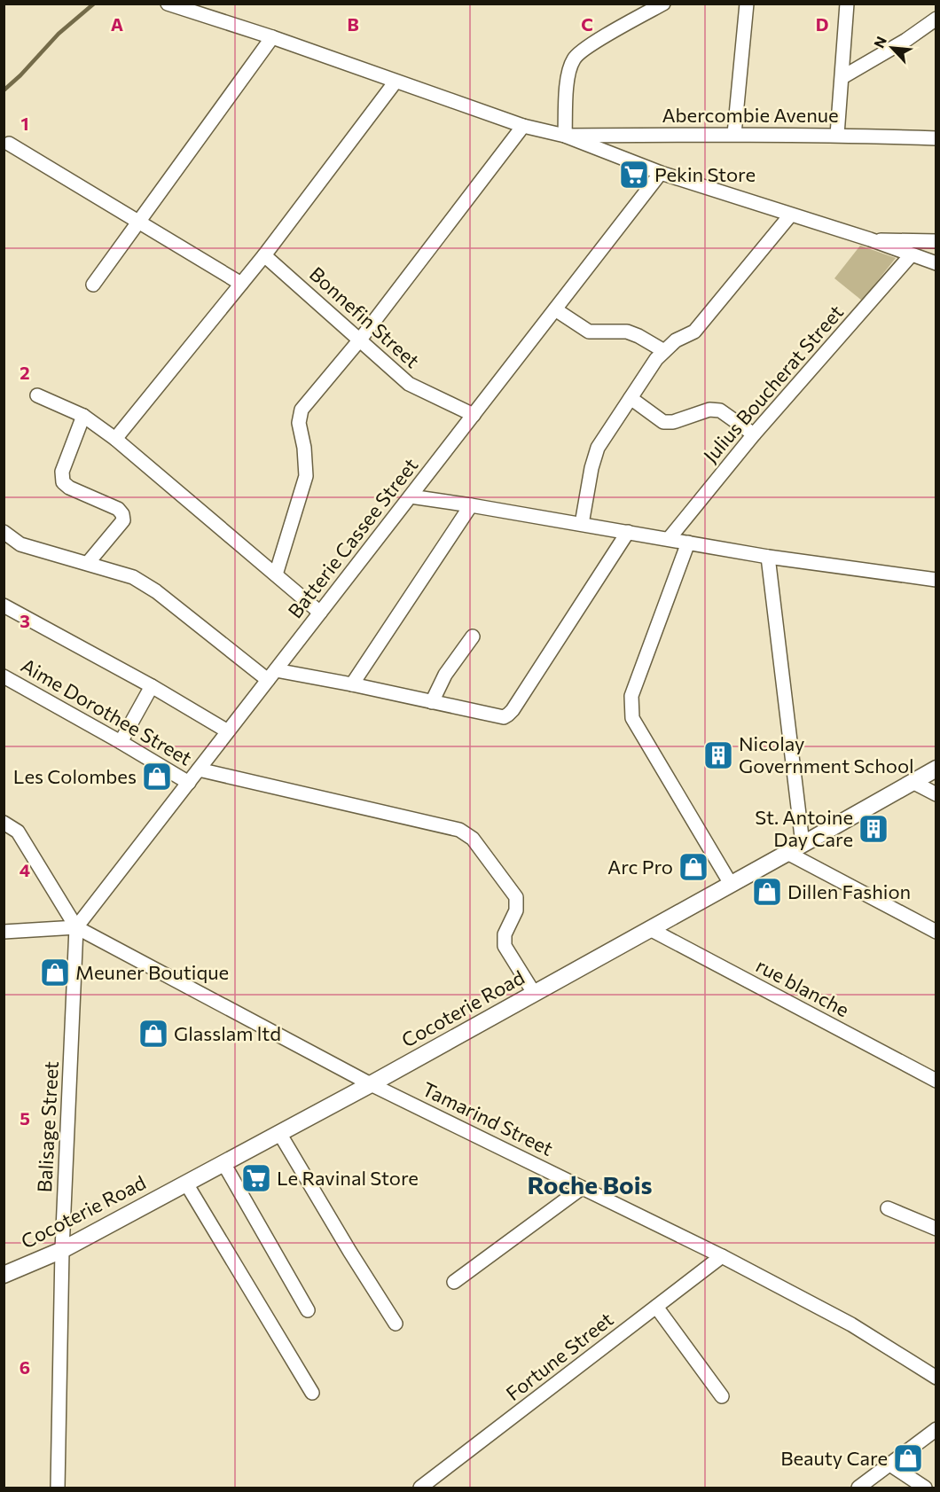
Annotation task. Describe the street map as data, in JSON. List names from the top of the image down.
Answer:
{
  "streets": {
    "street": [
      "Abercombie Avenue",
      "Bonnefin Street",
      "Julius Boucherat Street",
      "Batterie Cassee Street",
      "Aime Dorothee Street",
      "rue blanche",
      "Cocoterie Road",
      "Tamarind Street",
      "Balisage Street",
      "Fortune Street"
    ]
  },
  "crossings": [
    ["Bonnefin Street", "Batterie Cassee Street"],
    ["Batterie Cassee Street", "Aime Dorothee Street"],
    ["Batterie Cassee Street", "Tamarind Street"],
    ["Batterie Cassee Street", "Balisage Street"],
    ["rue blanche", "Cocoterie Road"],
    ["Cocoterie Road", "Tamarind Street"],
    ["Cocoterie Road", "Balisage Street"],
    ["Tamarind Street", "Balisage Street"],
    ["Tamarind Street", "Fortune Street"]
  ],
  "districts": ["Roche Bois"],
  "places": {
    "supermarket": ["Pekin Store", "Le Ravinal Store"],
    "building": ["Nicolay Government School", "St. Antoine Day Care"],
    "shop": [
      "Les Colombes",
      "Arc Pro",
      "Dillen Fashion",
      "Meuner Boutique",
      "Glasslam ltd",
      "Beauty Care"
    ]
  },
  "north": "top left",
  "grid": {
    "columns": [
      "A",
      "B",
      "C",
      "D"
    ],
    "rows": [
      "1",
      "2",
      "3",
      "4",
      "5",
      "6"
    ]
  }
}
